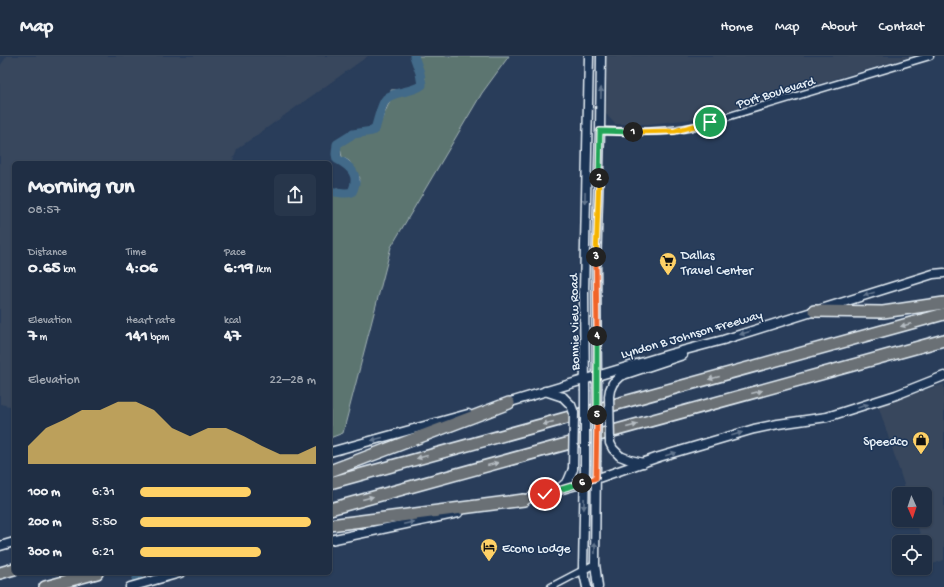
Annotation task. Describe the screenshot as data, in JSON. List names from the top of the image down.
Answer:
{
  "streets": {
    "main road": ["Bonnie View Road", "Lyndon B Johnson Freeway"],
    "street": ["Port Boulevard"]
  },
  "crossings": [
    ["Port Boulevard", "Bonnie View Road"],
    ["Bonnie View Road", "Lyndon B Johnson Freeway"]
  ],
  "one_way": ["Lyndon B Johnson Freeway"],
  "places": {
    "supermarket": ["Dallas Travel Center"],
    "shop": ["Speedco"],
    "hotel": ["Econo Lodge"]
  },
  "north": "bottom",
  "page": {
    "header": "Map",
    "nav": [
      "Home",
      "Map",
      "About",
      "Contact"
    ],
    "pins": [
      "1",
      "2",
      "3",
      "4",
      "5",
      "6"
    ],
    "heading": ["Morning run", "08:57"],
    "stats": [
      ["Distance", "0.65 km"],
      ["Time", "4:06"],
      ["Pace", "6:19 /km"],
      ["Elevation", "7 m"],
      ["Heart rate", "141 bpm"],
      ["kcal", "47"]
    ],
    "chart": ["Elevation", "22–28 m"],
    "list": [
      {
        "name": "100 m",
        "note": "6:31"
      },
      {
        "name": "200 m",
        "note": "5:50"
      },
      {
        "name": "300 m",
        "note": "6:21"
      }
    ]
  }
}
